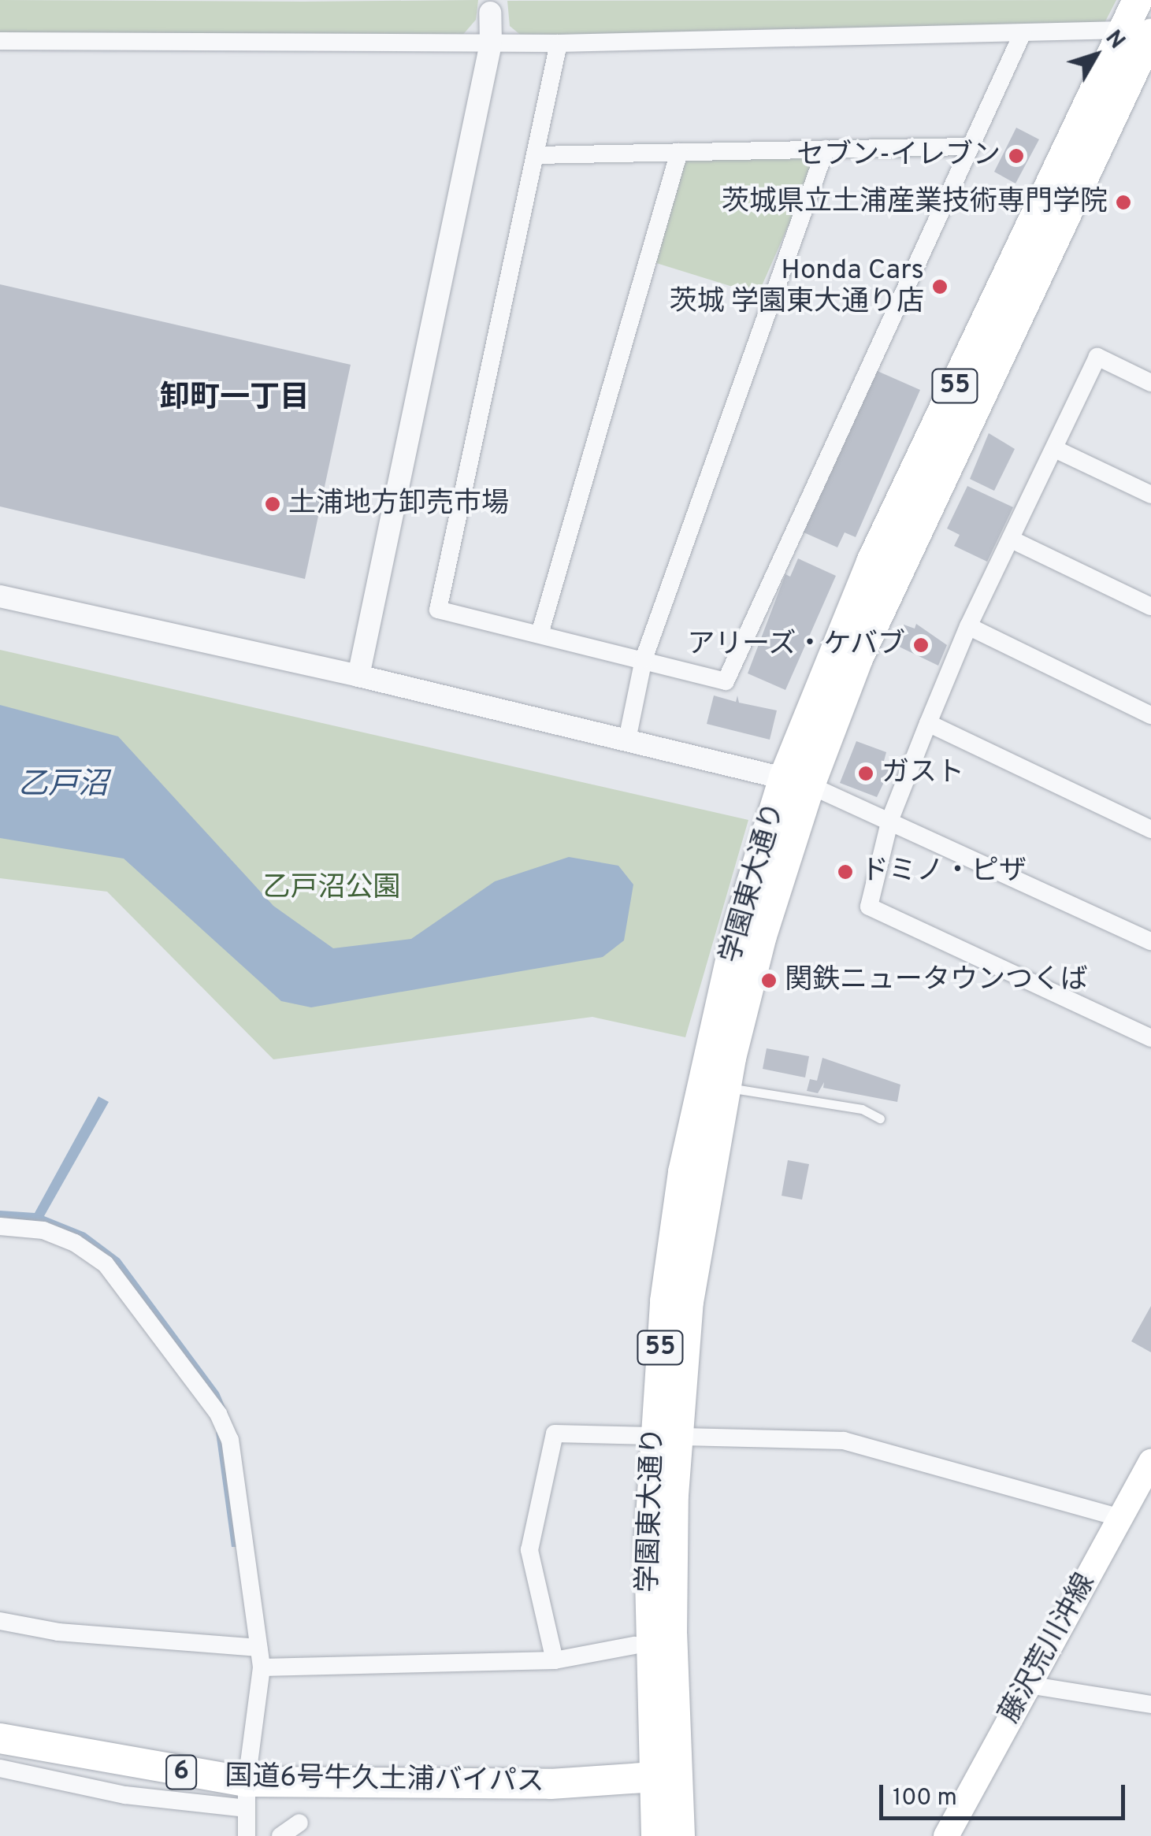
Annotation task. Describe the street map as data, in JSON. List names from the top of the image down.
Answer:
{
  "streets": {
    "main road": [
      "55",
      "学園東大通り",
      "藤沢荒川沖線",
      "6",
      "国道6号牛久土浦バイパス"
    ]
  },
  "crossings": [
    ["学園東大通り", "国道6号牛久土浦バイパス"]
  ],
  "districts": ["卸町一丁目"],
  "water": ["乙戸沼"],
  "parks": ["乙戸沼公園"],
  "places": [
    "セブン-イレブン",
    "茨城県立土浦産業技術専門学院",
    "Honda Cars 茨城 学園東大通り店",
    "土浦地方卸売市場",
    "アリーズ・ケバブ",
    "ガスト",
    "ドミノ・ピザ",
    "関鉄ニュータウンつくば"
  ],
  "scale_bar": "100 m",
  "north": "top right"
}
